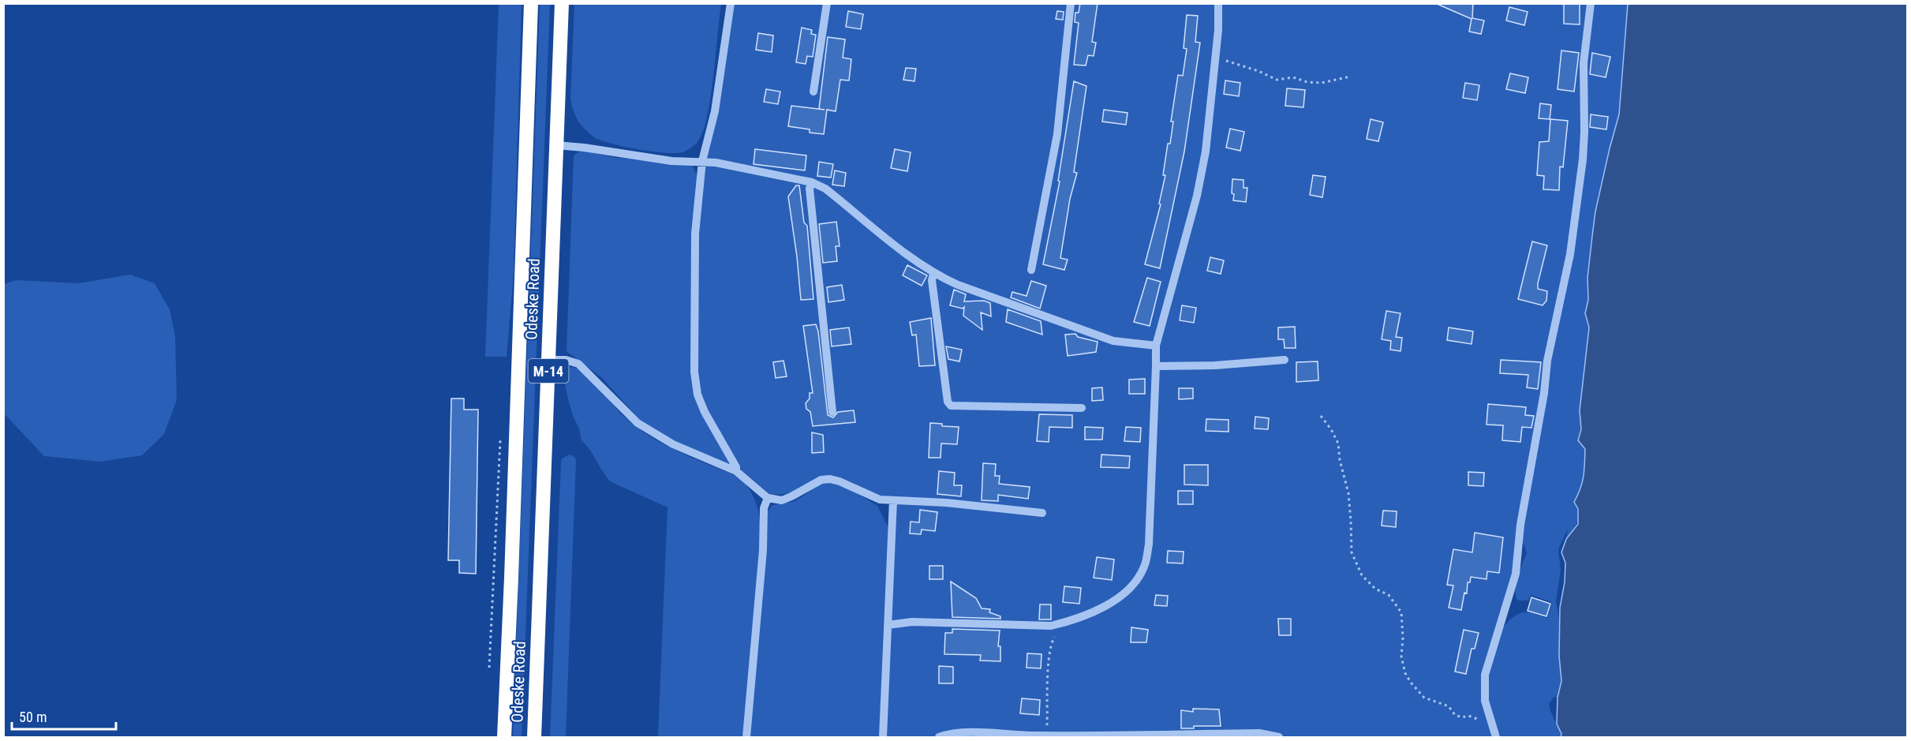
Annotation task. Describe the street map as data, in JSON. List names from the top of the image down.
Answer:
{
  "streets": {
    "highway": ["Odeske Road", "М-14"]
  },
  "scale_bar": "50 m"
}
